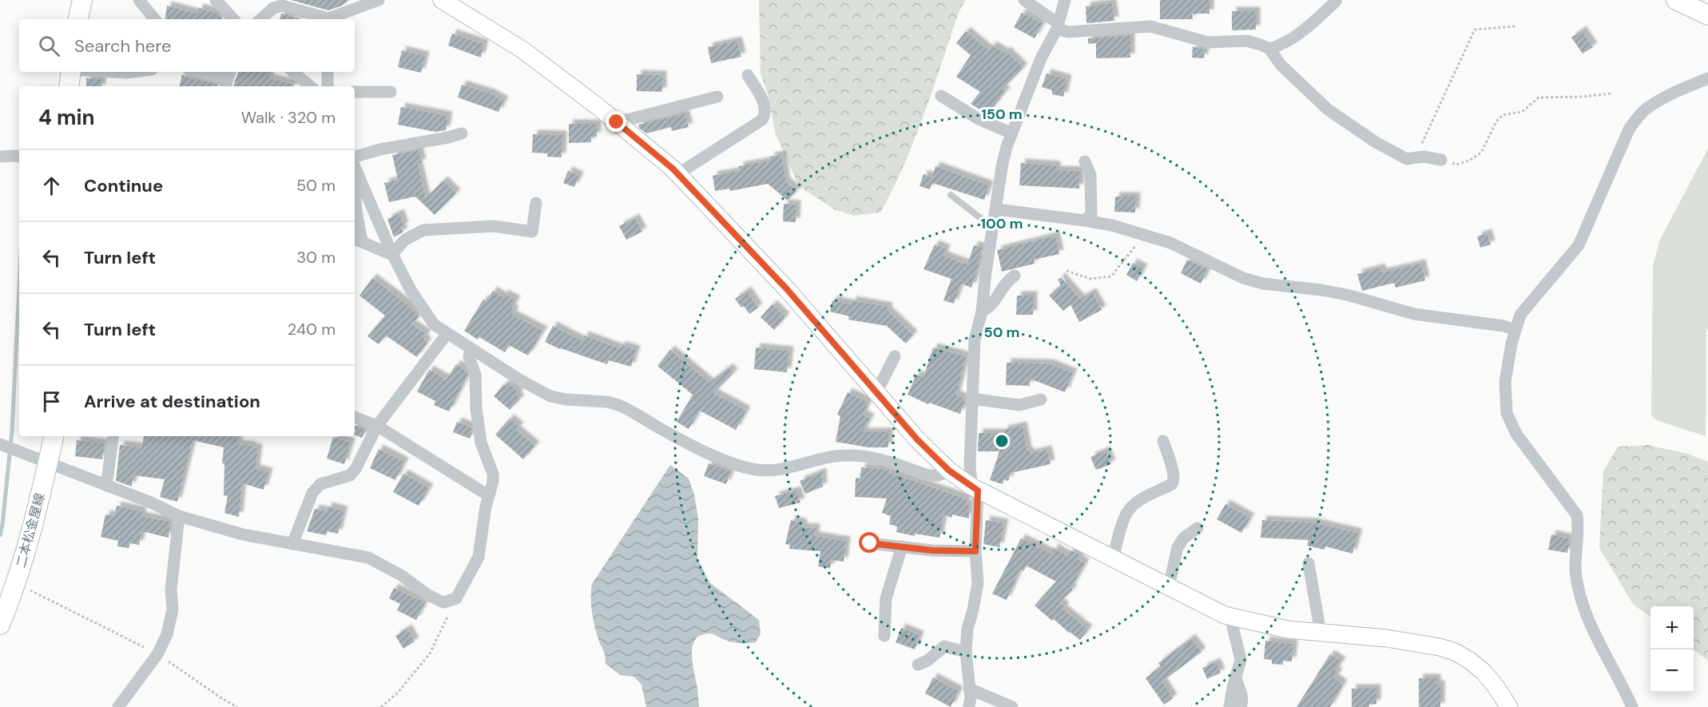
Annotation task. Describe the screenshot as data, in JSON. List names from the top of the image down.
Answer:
{
  "streets": {
    "main road": ["二本松金屋線"]
  },
  "page": {
    "search": "Search here",
    "heading": ["4 min", "Walk · 320 m"],
    "list": [
      ["Continue", "50 m"],
      ["Turn left", "30 m"],
      ["Turn left", "240 m"],
      "Arrive at destination"
    ],
    "map_buttons": ["+", "−"]
  },
  "rings": ["150 m", "100 m", "50 m"]
}
